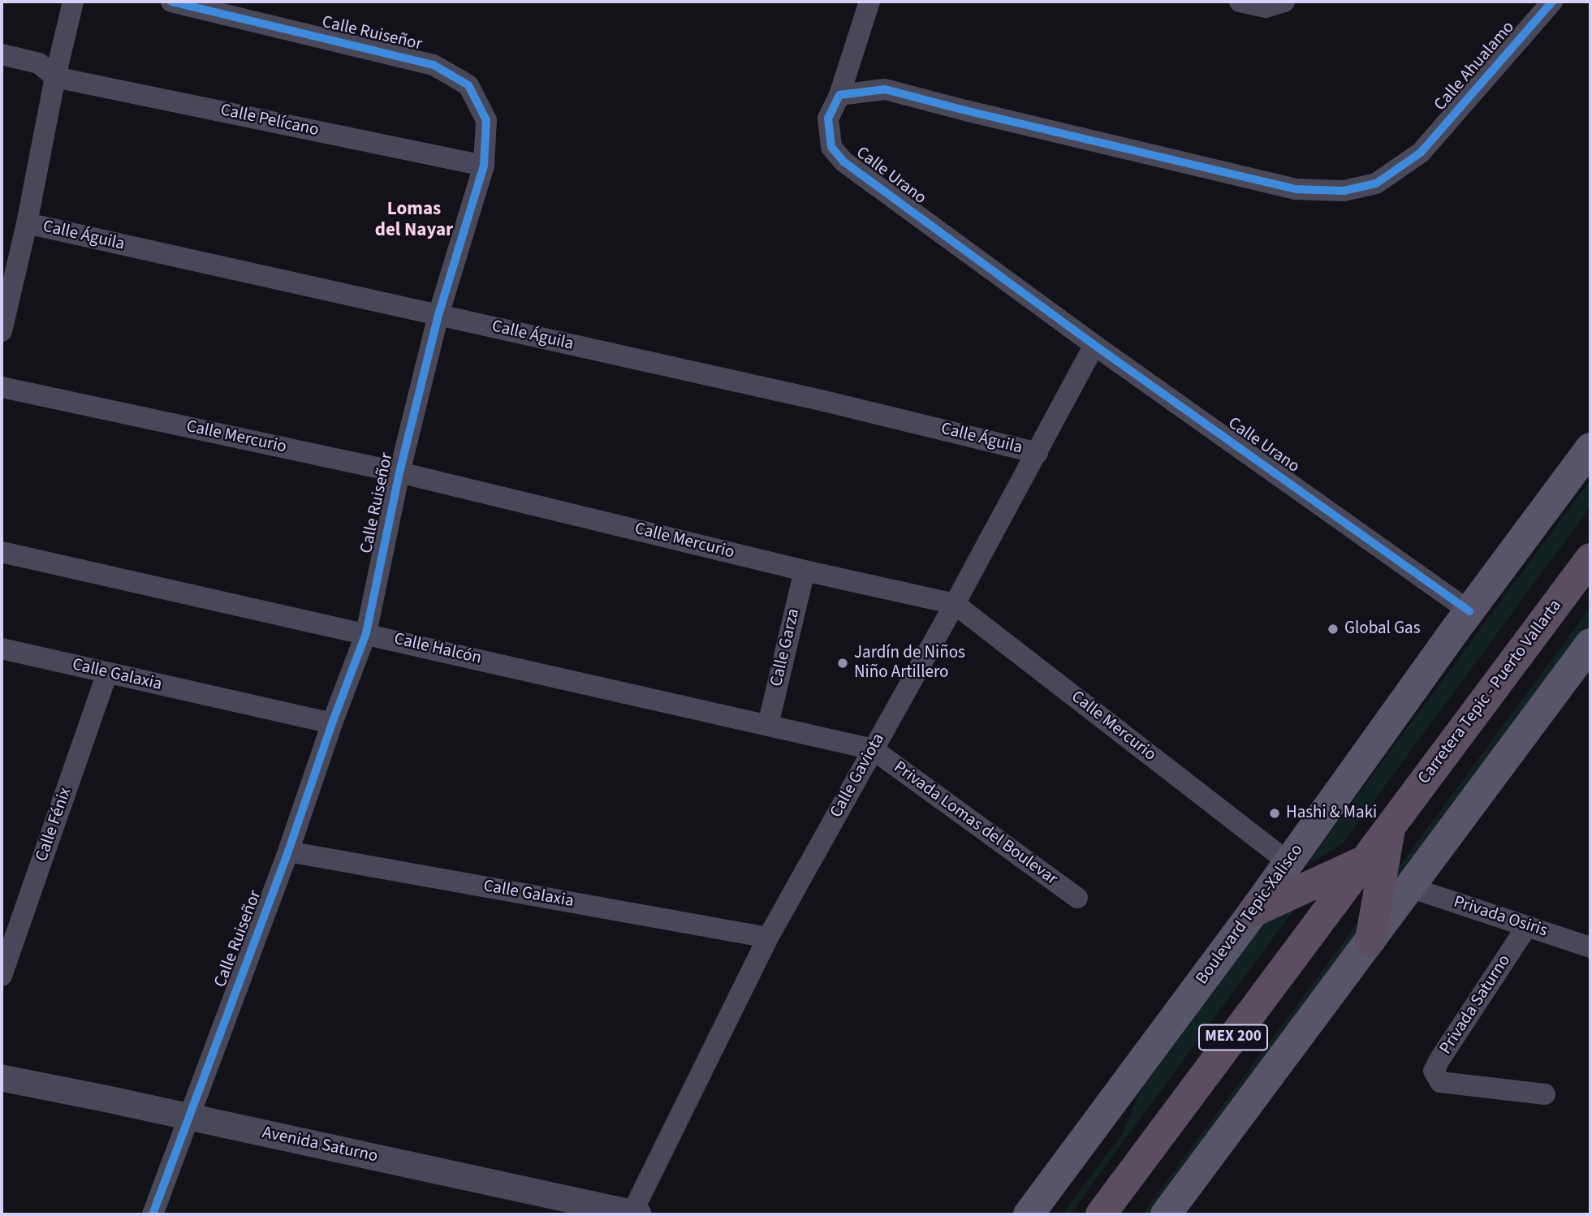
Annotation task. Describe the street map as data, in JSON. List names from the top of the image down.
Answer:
{
  "streets": {
    "highway": ["Carretera Tepic - Puerto Vallarta", "MEX 200"],
    "main road": ["Boulevard Tepic-Xalisco"],
    "street": [
      "Calle Ruiseñor",
      "Calle Ahualamo",
      "Calle Pelícano",
      "Calle Urano",
      "Calle Águila",
      "Calle Mercurio",
      "Calle Garza",
      "Calle Halcón",
      "Calle Galaxia",
      "Calle Gaviota",
      "Privada Lomas del Boulevar",
      "Calle Fénix",
      "Privada Osiris",
      "Privada Saturno",
      "Avenida Saturno"
    ]
  },
  "crossings": [
    ["Calle Ruiseñor", "Calle Pelícano"],
    ["Calle Ruiseñor", "Calle Águila"],
    ["Calle Ruiseñor", "Calle Mercurio"],
    ["Calle Ruiseñor", "Calle Halcón"],
    ["Calle Ruiseñor", "Calle Galaxia"],
    ["Calle Ruiseñor", "Avenida Saturno"],
    ["Calle Ahualamo", "Calle Urano"],
    ["Calle Urano", "Calle Gaviota"],
    ["Calle Urano", "Boulevard Tepic-Xalisco"],
    ["Calle Águila", "Calle Gaviota"],
    ["Calle Mercurio", "Calle Garza"],
    ["Calle Mercurio", "Calle Gaviota"],
    ["Calle Mercurio", "Boulevard Tepic-Xalisco"],
    ["Calle Garza", "Calle Halcón"],
    ["Calle Halcón", "Calle Gaviota"],
    ["Calle Halcón", "Privada Lomas del Boulevar"],
    ["Calle Galaxia", "Calle Gaviota"],
    ["Calle Galaxia", "Calle Fénix"],
    ["Carretera Tepic - Puerto Vallarta", "MEX 200"],
    ["Calle Gaviota", "Privada Lomas del Boulevar"],
    ["Calle Gaviota", "Avenida Saturno"],
    ["Privada Osiris", "Privada Saturno"],
    ["Privada Osiris", "MEX 200"]
  ],
  "districts": ["Lomas del Nayar"],
  "places": ["Global Gas", "Jardín de Niños Niño Artillero", "Hashi & Maki"]
}
